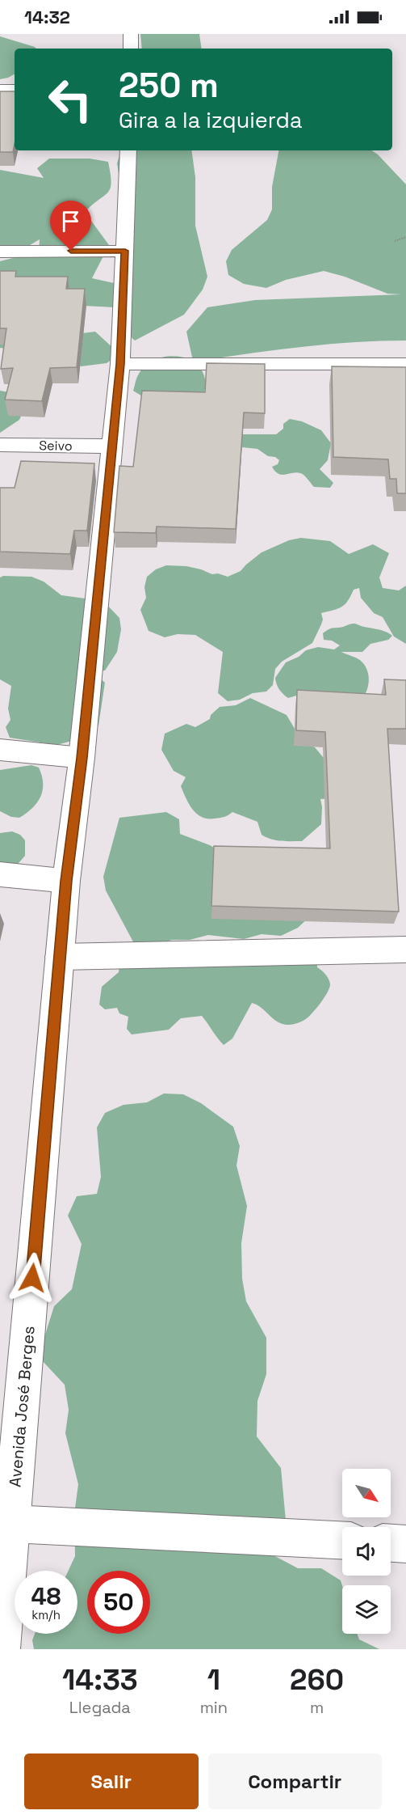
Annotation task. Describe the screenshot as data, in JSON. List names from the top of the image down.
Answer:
{
  "streets": {
    "street": ["Seivo", "Avenida José Berges"]
  },
  "crossings": [
    ["Seivo", "Avenida José Berges"]
  ],
  "north": "bottom right",
  "page": {
    "status": "14:32",
    "turn": ["250 m", "Gira a la izquierda"],
    "speed": "48 km/h",
    "limit": "50",
    "eta": [
      "14:33",
      "Llegada",
      "1",
      "min",
      "260",
      "m"
    ],
    "buttons": ["Salir", "Compartir"]
  }
}
